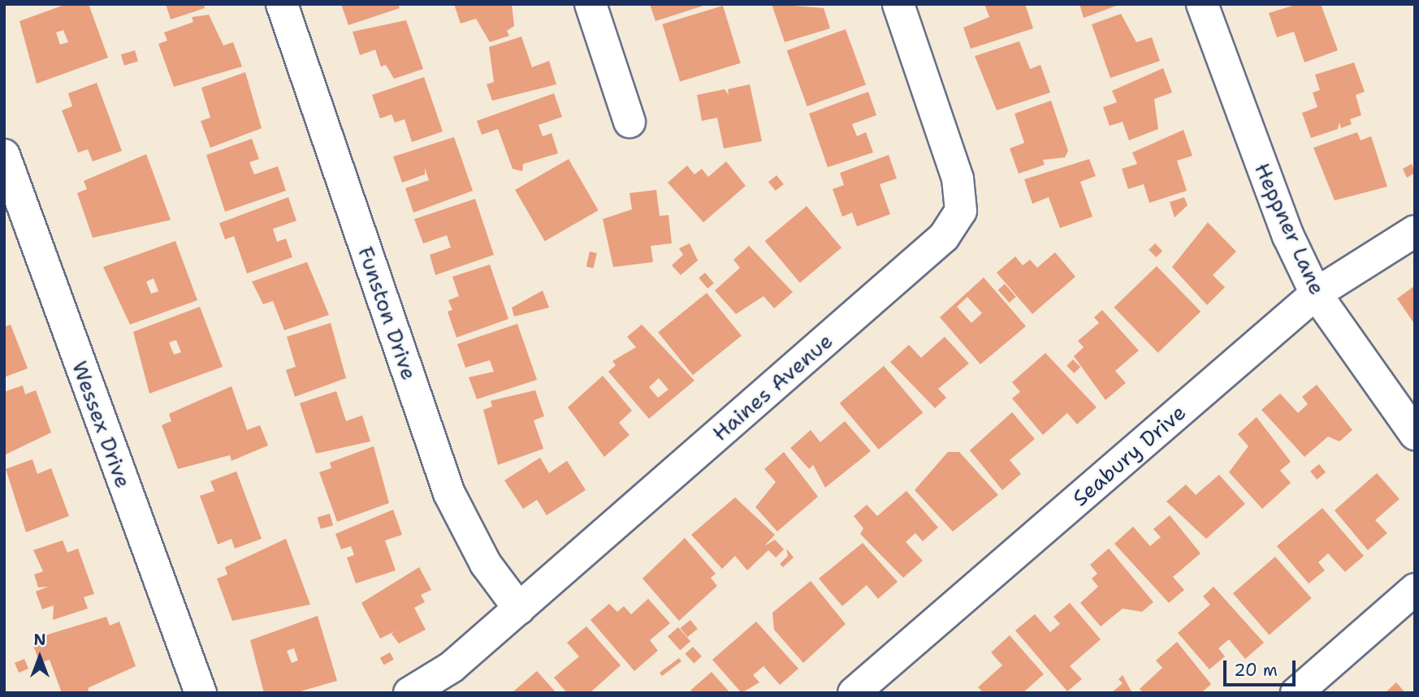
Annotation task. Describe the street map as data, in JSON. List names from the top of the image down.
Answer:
{
  "streets": {
    "street": [
      "Heppner Lane",
      "Funston Drive",
      "Haines Avenue",
      "Wessex Drive",
      "Seabury Drive"
    ]
  },
  "crossings": [
    ["Heppner Lane", "Seabury Drive"],
    ["Funston Drive", "Haines Avenue"]
  ],
  "scale_bar": "20 m",
  "north": "top"
}
